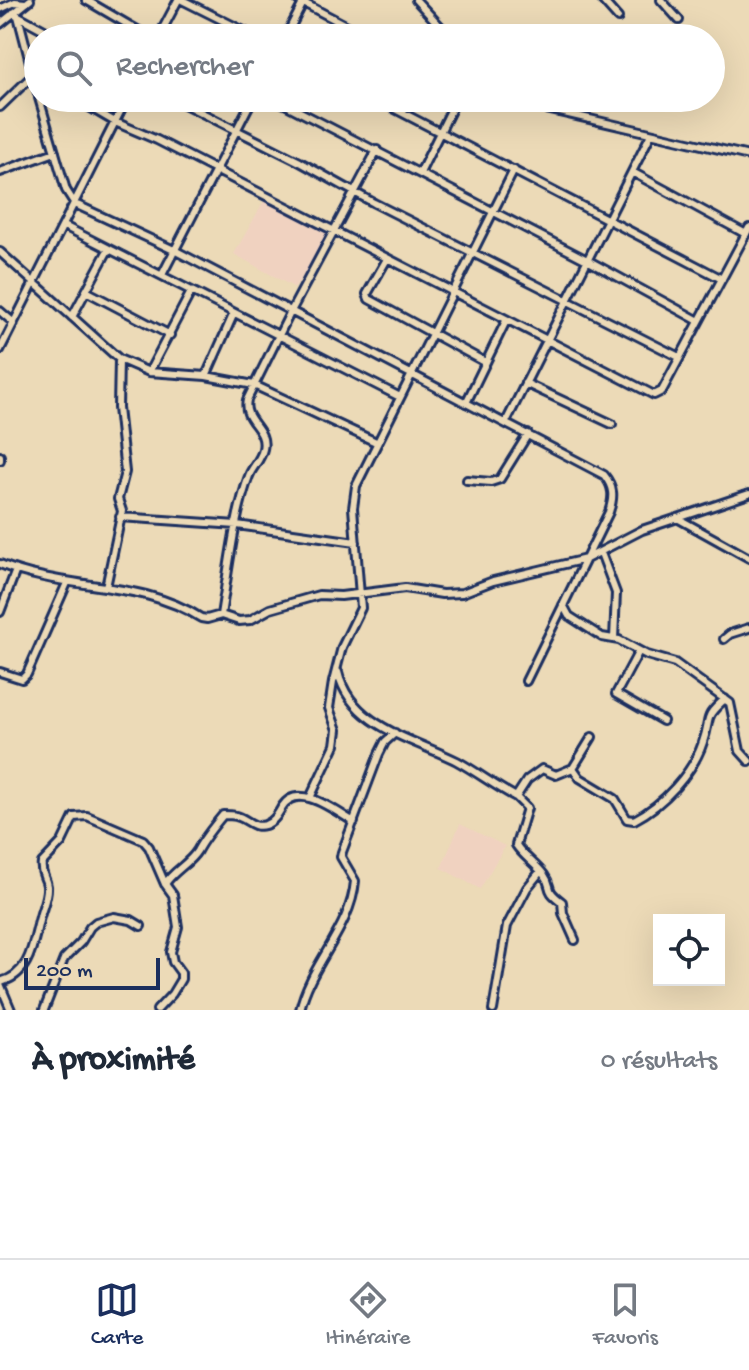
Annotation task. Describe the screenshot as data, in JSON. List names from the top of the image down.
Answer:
{
  "scale_bar": "200 m",
  "page": {
    "search": "Rechercher",
    "scale": "200 m",
    "heading": ["À proximité", "0 résultats"],
    "nav": ["Carte", "Itinéraire", "Favoris"]
  }
}
